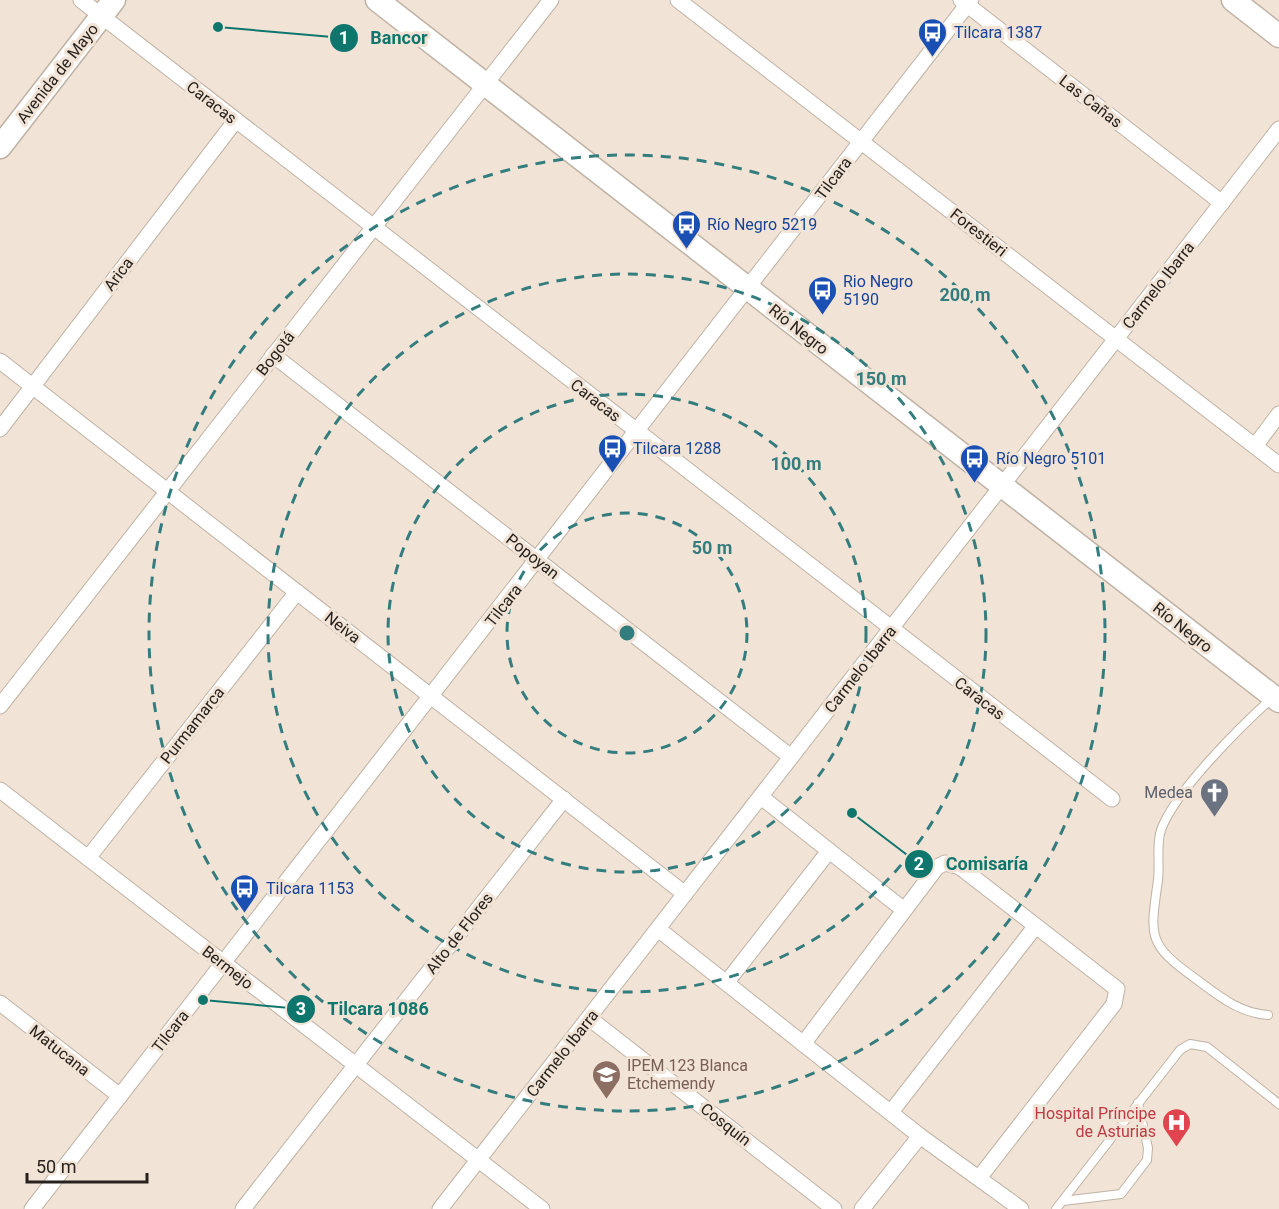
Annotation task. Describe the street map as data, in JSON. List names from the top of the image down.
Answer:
{
  "streets": {
    "main road": ["Avenida de Mayo", "Río Negro"],
    "street": [
      "Las Cañas",
      "Caracas",
      "Tilcara",
      "Forestieri",
      "Arica",
      "Carmelo Ibarra",
      "Bogotá",
      "Popoyan",
      "Neiva",
      "Purmamarca",
      "Alto de Flores",
      "Bermejo",
      "Matucana",
      "Cosquín"
    ]
  },
  "crossings": [
    ["Avenida de Mayo", "Caracas"],
    ["Las Cañas", "Tilcara"],
    ["Las Cañas", "Carmelo Ibarra"],
    ["Caracas", "Tilcara"],
    ["Caracas", "Arica"],
    ["Caracas", "Carmelo Ibarra"],
    ["Caracas", "Bogotá"],
    ["Tilcara", "Forestieri"],
    ["Tilcara", "Río Negro"],
    ["Tilcara", "Popoyan"],
    ["Tilcara", "Neiva"],
    ["Tilcara", "Bermejo"],
    ["Tilcara", "Matucana"],
    ["Forestieri", "Carmelo Ibarra"],
    ["Arica", "Neiva"],
    ["Carmelo Ibarra", "Río Negro"],
    ["Carmelo Ibarra", "Popoyan"],
    ["Carmelo Ibarra", "Neiva"],
    ["Carmelo Ibarra", "Bermejo"],
    ["Carmelo Ibarra", "Cosquín"],
    ["Río Negro", "Bogotá"],
    ["Bogotá", "Popoyan"],
    ["Bogotá", "Neiva"],
    ["Neiva", "Purmamarca"],
    ["Neiva", "Alto de Flores"],
    ["Purmamarca", "Bermejo"],
    ["Alto de Flores", "Bermejo"]
  ],
  "places": {
    "other": ["Bancor", "Comisaría", "Tilcara 1086"],
    "bus stop": [
      "Tilcara 1387",
      "Río Negro 5219",
      "Rio Negro 5190",
      "Tilcara 1288",
      "Río Negro 5101",
      "Tilcara 1153"
    ],
    "church": ["Medea"],
    "school or university": ["IPEM 123 Blanca Etchemendy"],
    "hospital": ["Hospital Príncipe de Asturias"]
  },
  "scale_bar": "50 m",
  "rings": [
    "200 m",
    "150 m",
    "100 m",
    "50 m"
  ]
}
